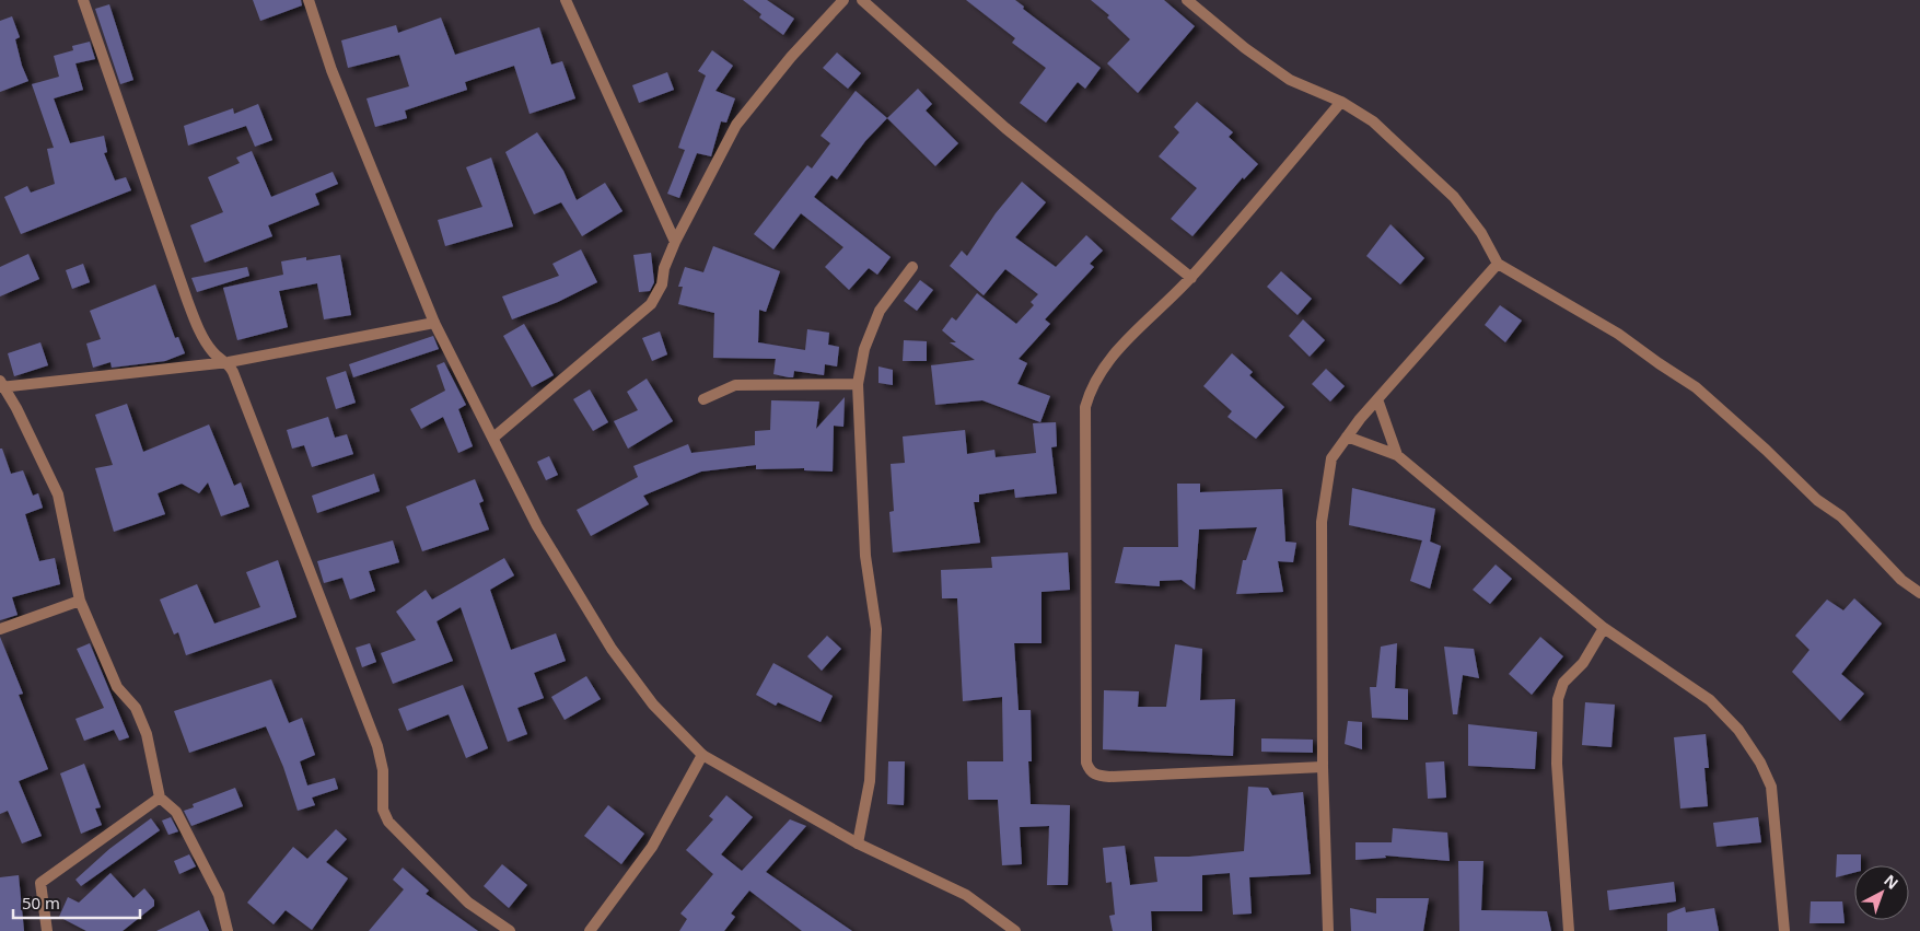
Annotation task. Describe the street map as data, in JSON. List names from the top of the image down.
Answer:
{
  "scale_bar": "50 m",
  "north": "top right"
}
